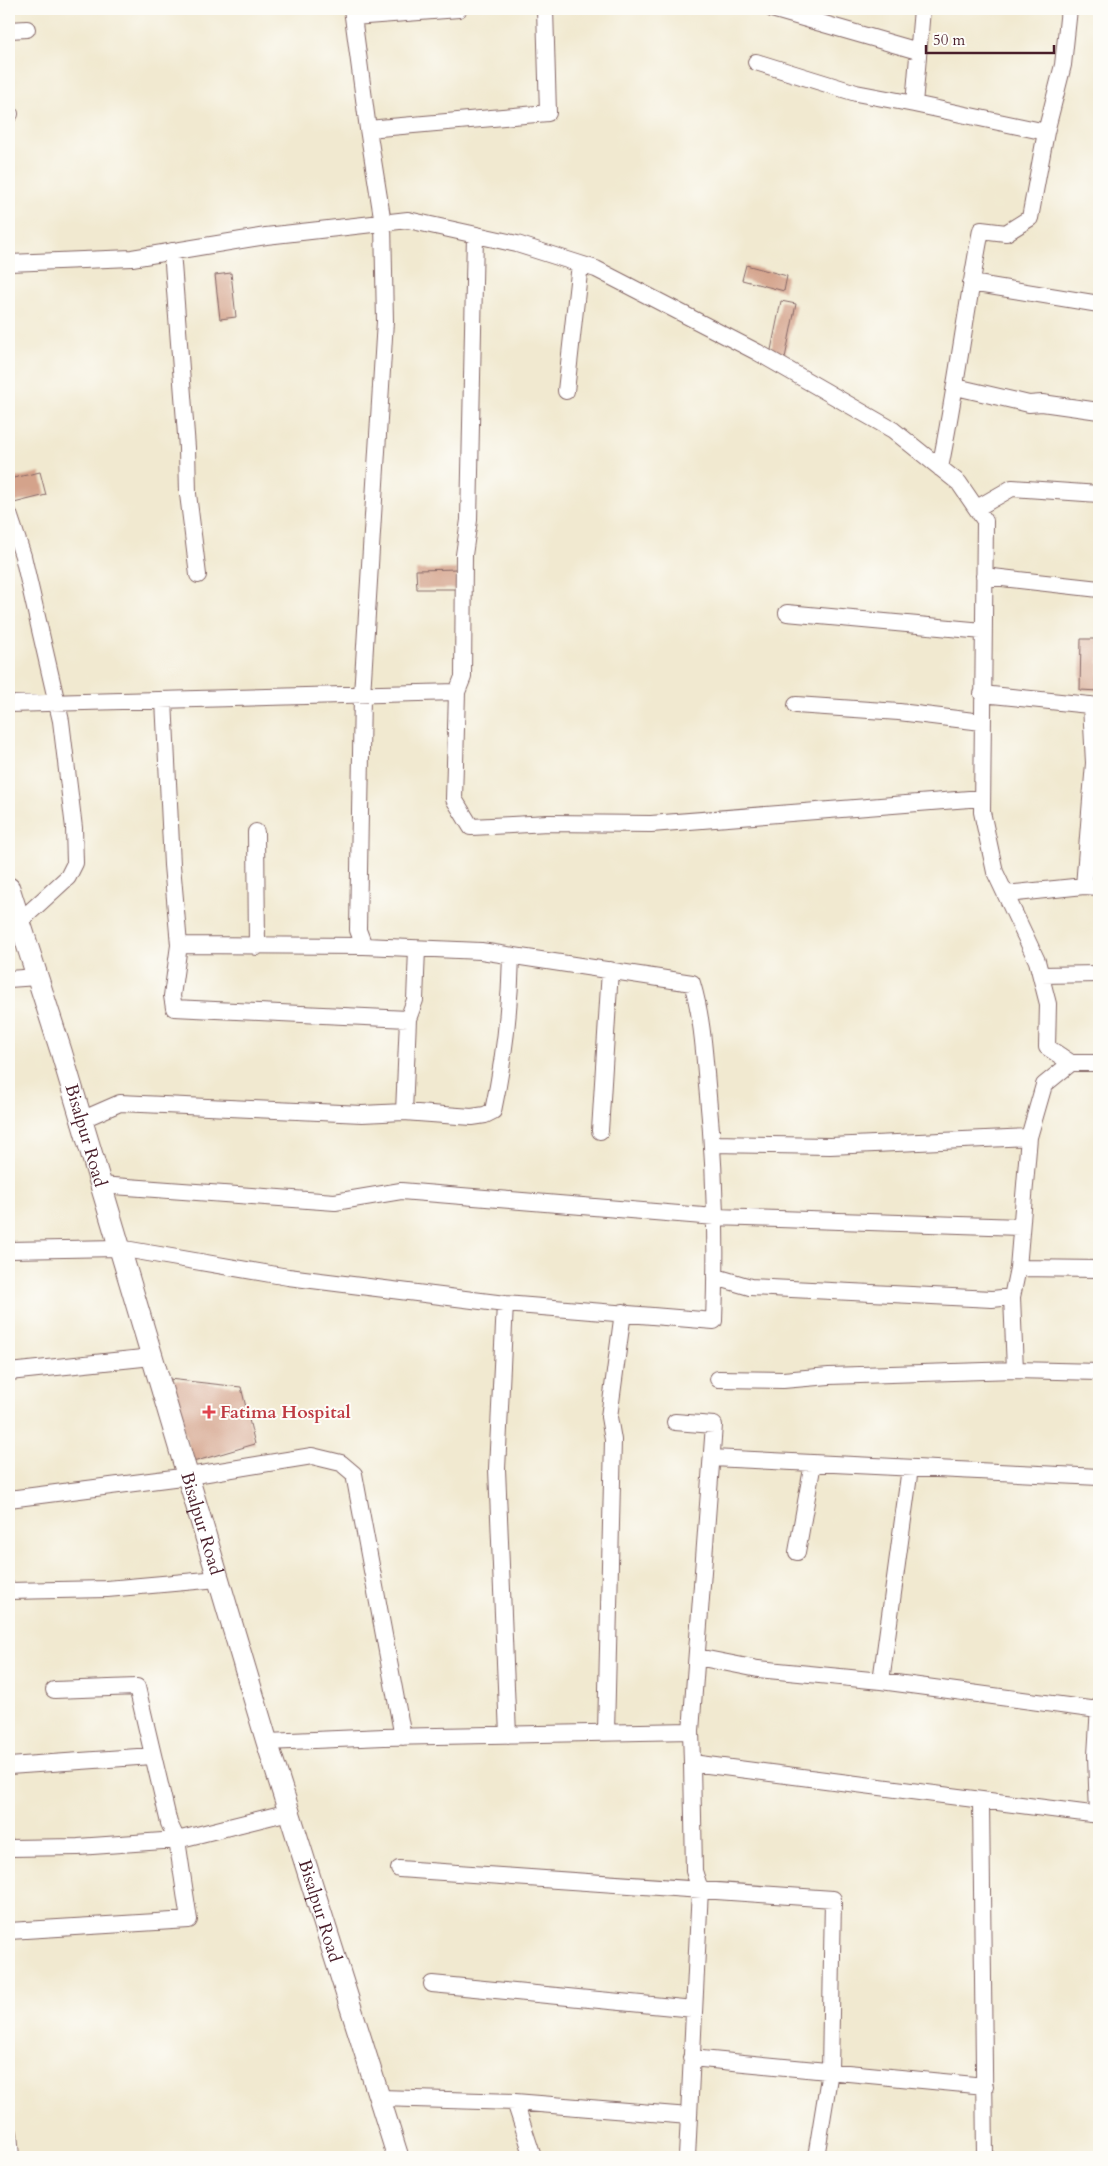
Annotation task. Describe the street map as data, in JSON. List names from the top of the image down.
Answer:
{
  "streets": {
    "main road": ["Bisalpur Road"]
  },
  "places": {
    "health": ["Fatima Hospital"]
  },
  "scale_bar": "50 m"
}
